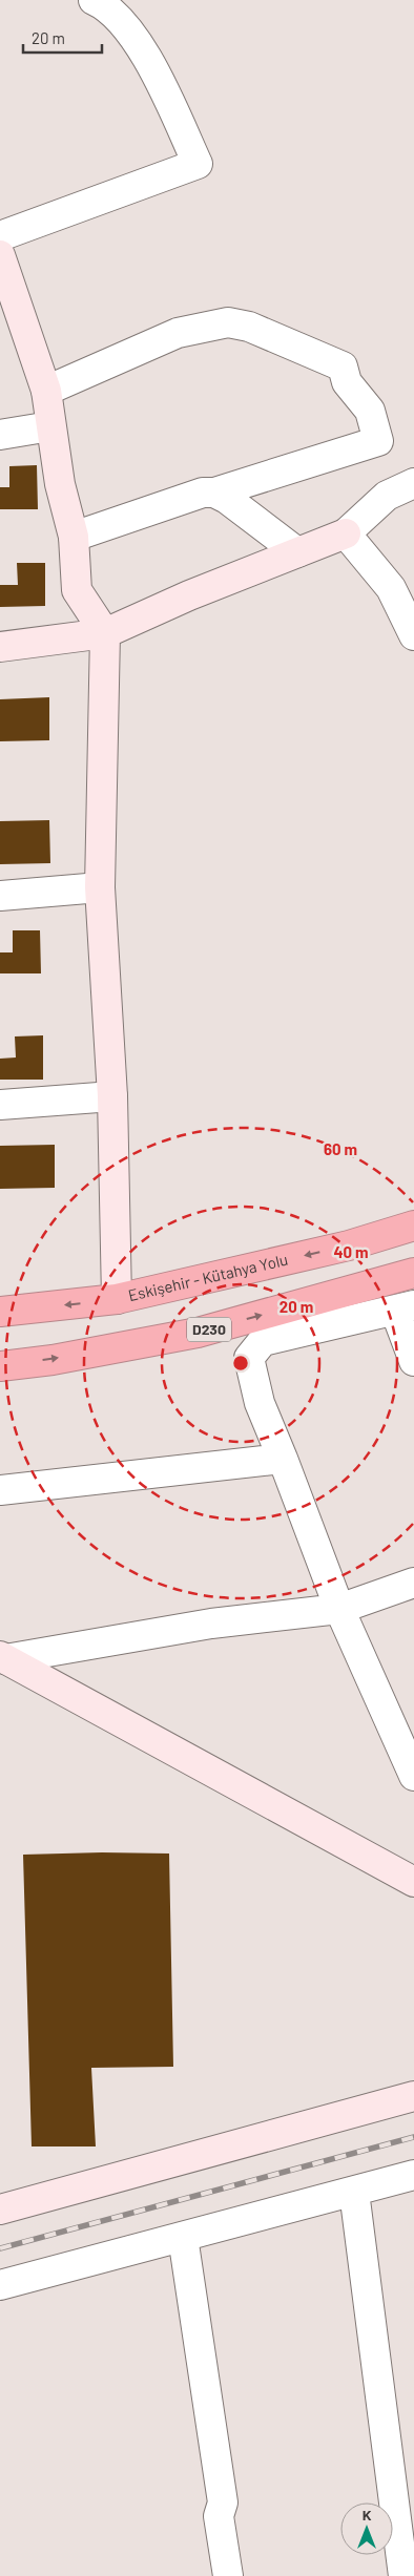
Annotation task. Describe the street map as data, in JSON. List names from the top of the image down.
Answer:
{
  "streets": {
    "highway": ["Eskişehir - Kütahya Yolu", "D230"]
  },
  "scale_bar": "20 m",
  "north": "top",
  "rings": ["60 m", "40 m", "20 m"]
}
